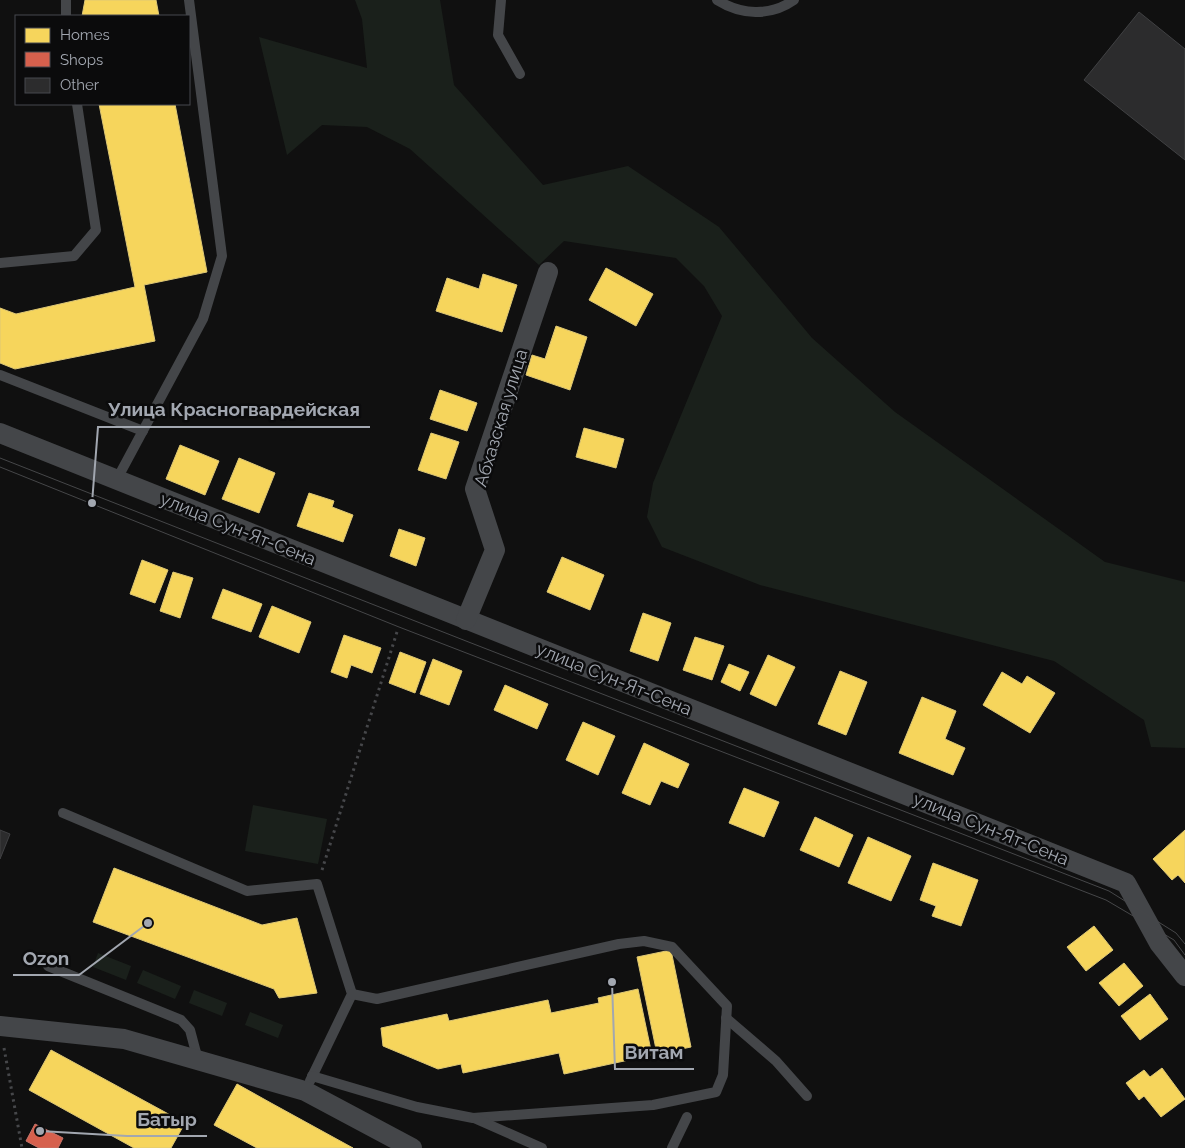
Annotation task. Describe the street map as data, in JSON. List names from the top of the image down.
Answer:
{
  "streets": {
    "street": ["Абхазская улица", "улица Сун-Ят-Сена"]
  },
  "crossings": [
    ["Абхазская улица", "улица Сун-Ят-Сена"]
  ],
  "places": [
    "Улица Красногвардейская",
    "Ozon",
    "Витам",
    "Батыр"
  ],
  "legend": ["Homes", "Shops", "Other"]
}
